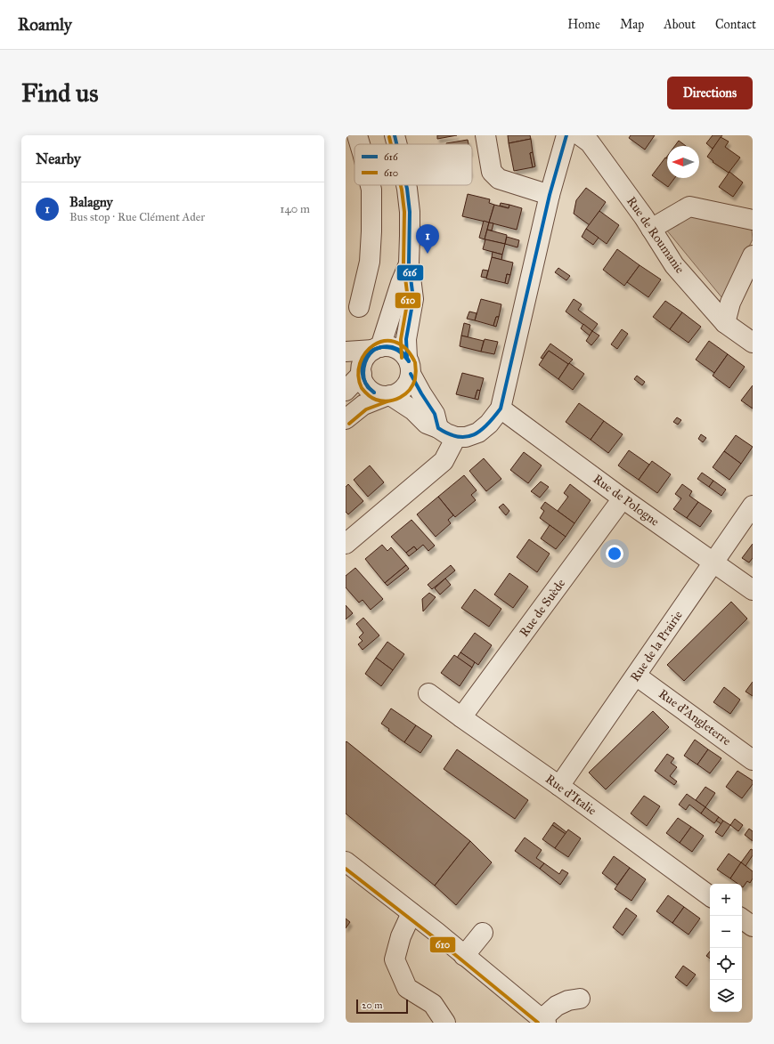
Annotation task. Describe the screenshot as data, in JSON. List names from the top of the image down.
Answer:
{
  "streets": {
    "street": [
      "Rue de Roumanie",
      "Rue de Pologne",
      "Rue de Suède",
      "Rue de la Prairie",
      "Rue d'Angleterre",
      "Rue d'Italie"
    ]
  },
  "crossings": [
    ["Rue de Pologne", "Rue de Suède"],
    ["Rue de Pologne", "Rue de la Prairie"],
    ["Rue de Suède", "Rue d'Italie"],
    ["Rue de la Prairie", "Rue d'Angleterre"],
    ["Rue de la Prairie", "Rue d'Italie"]
  ],
  "lines": ["transit line 616", "transit line 610"],
  "legend": ["616", "610"],
  "scale_bar": "20 m",
  "north": "left",
  "page": {
    "header": "Roamly",
    "nav": [
      "Home",
      "Map",
      "About",
      "Contact"
    ],
    "buttons": "Directions",
    "title": "Find us",
    "heading": "Nearby",
    "list": [
      {
        "mark": "1",
        "name": "Balagny",
        "note": "Bus stop · Rue Clément Ader",
        "value": "140 m"
      }
    ],
    "pins": "1",
    "map_buttons": ["+", "−"],
    "scale": "20 m"
  }
}
